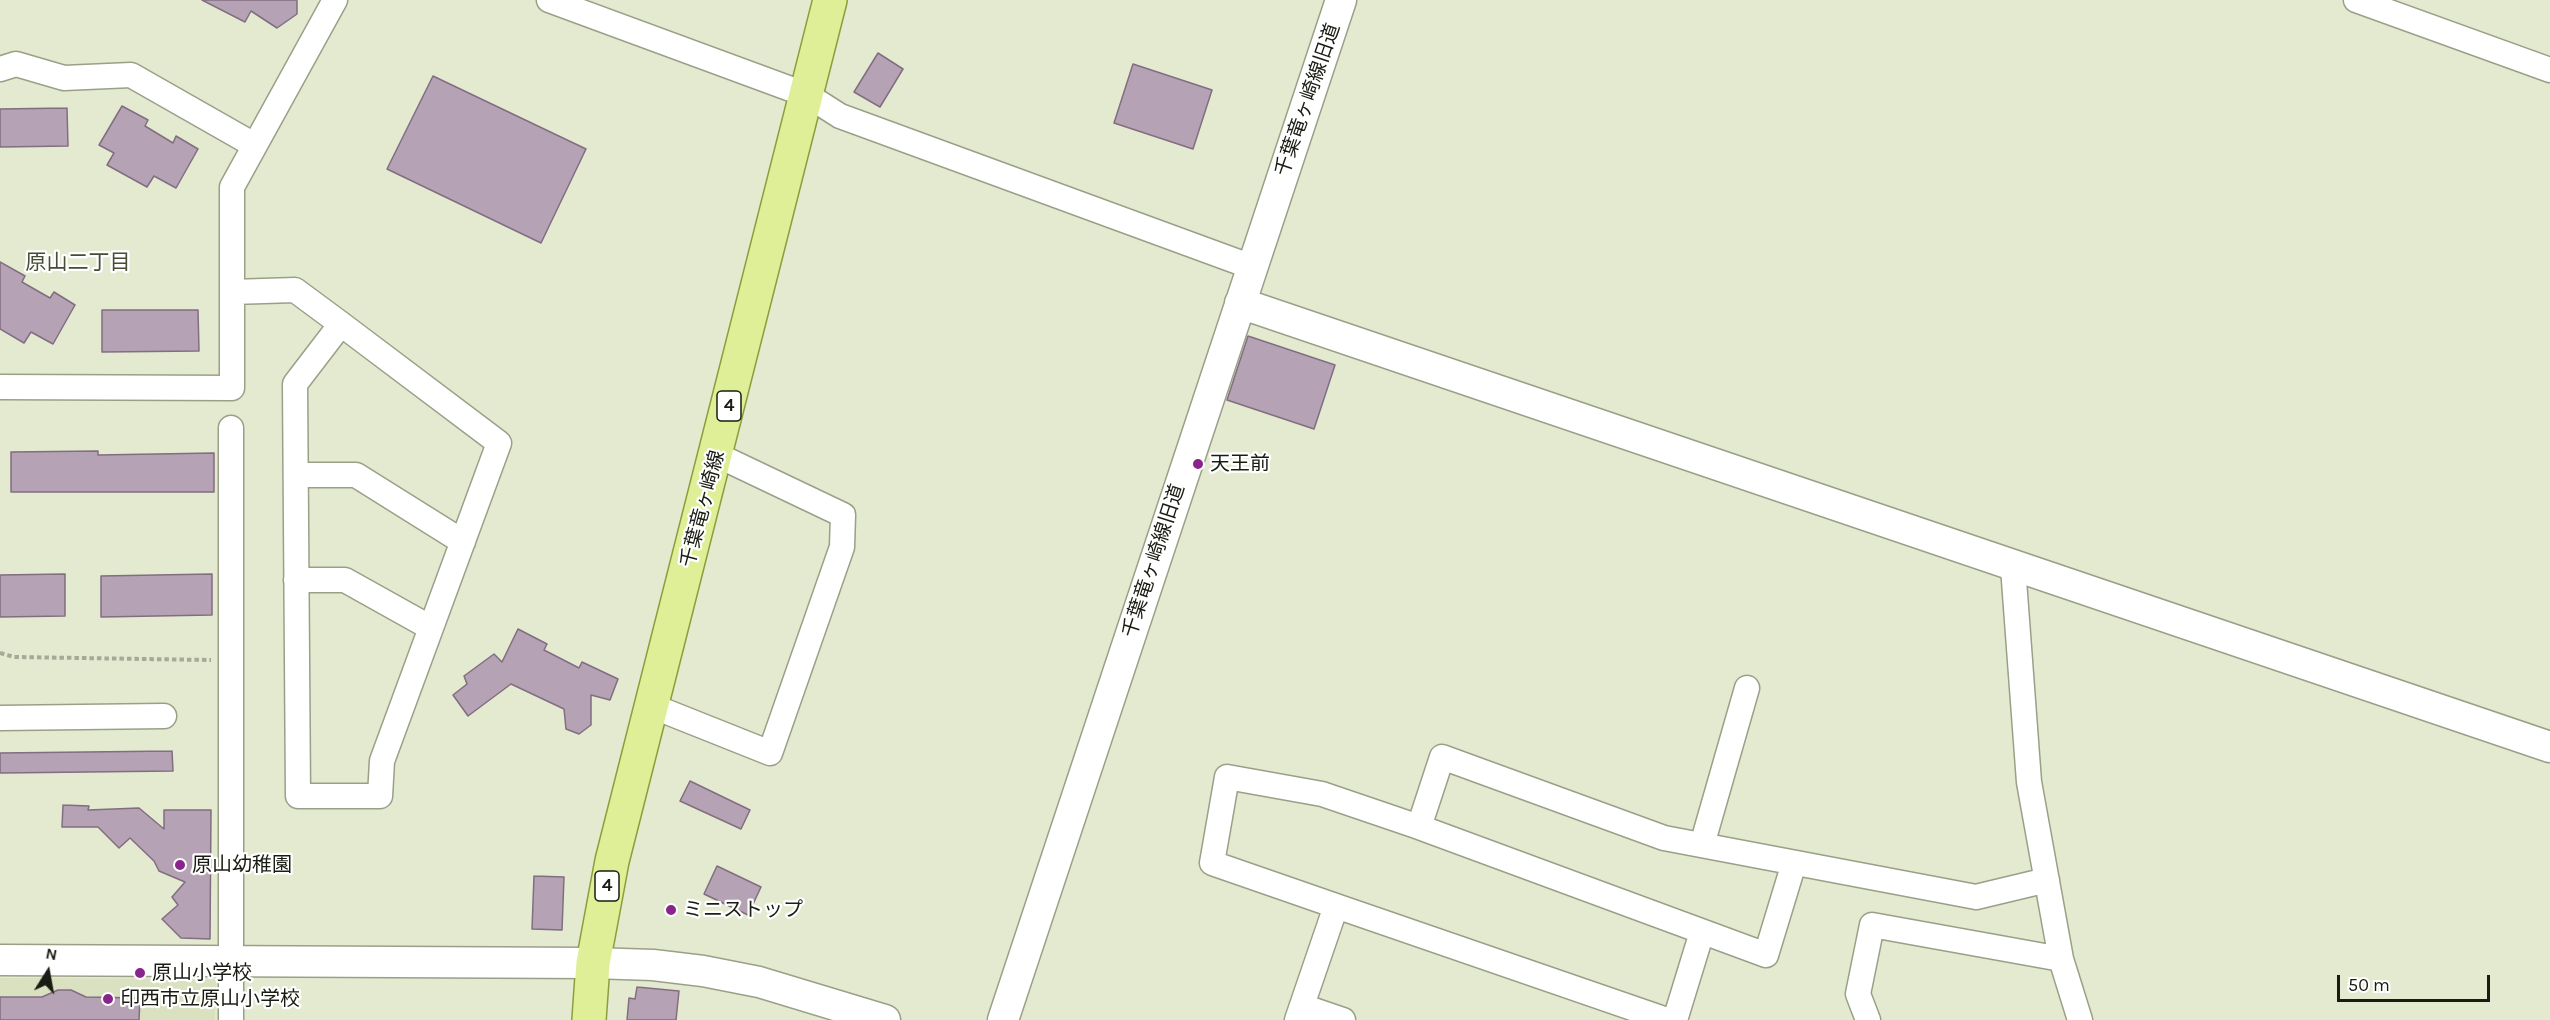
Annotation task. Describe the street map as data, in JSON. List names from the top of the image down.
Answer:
{
  "streets": {
    "main road": ["4", "千葉竜ヶ崎線"],
    "street": ["千葉竜ヶ崎線旧道"]
  },
  "districts": ["原山二丁目"],
  "places": [
    "天王前",
    "原山幼稚園",
    "ミニストップ",
    "原山小学校",
    "印西市立原山小学校"
  ],
  "scale_bar": "50 m",
  "north": "top"
}
